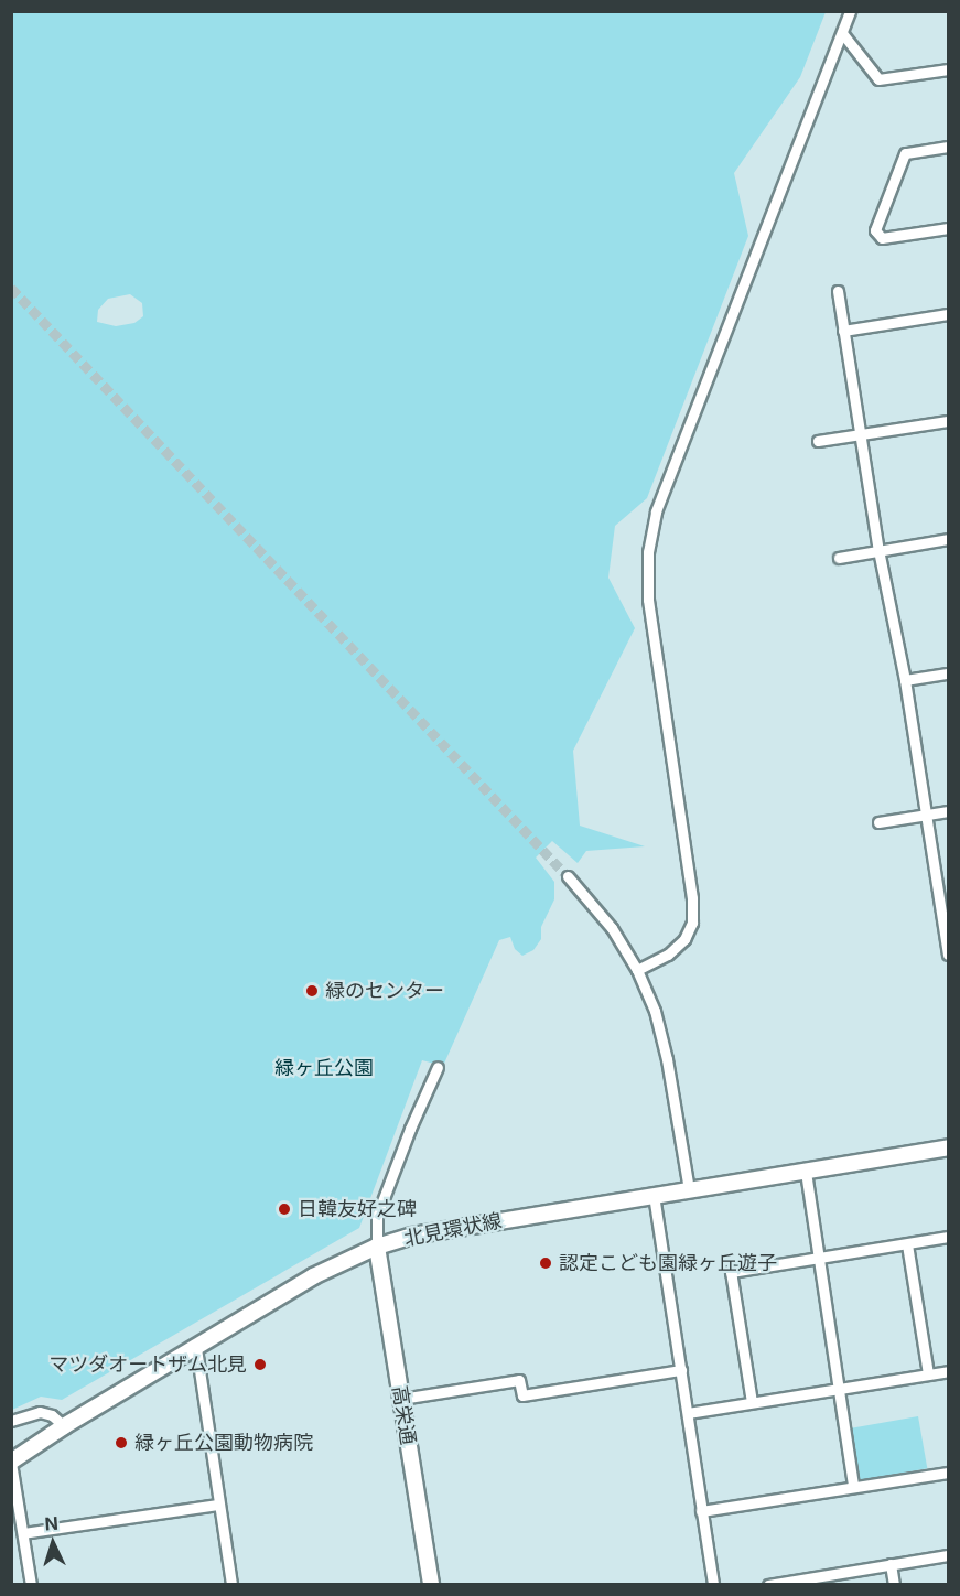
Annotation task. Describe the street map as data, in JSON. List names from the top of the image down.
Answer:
{
  "streets": {
    "main road": ["北見環状線", "高栄通"]
  },
  "crossings": [
    ["北見環状線", "高栄通"]
  ],
  "parks": ["緑ヶ丘公園"],
  "places": [
    "緑のセンター",
    "日韓友好之碑",
    "認定こども園緑ヶ丘遊子",
    "マツダオートザム北見",
    "緑ヶ丘公園動物病院"
  ],
  "north": "top"
}
